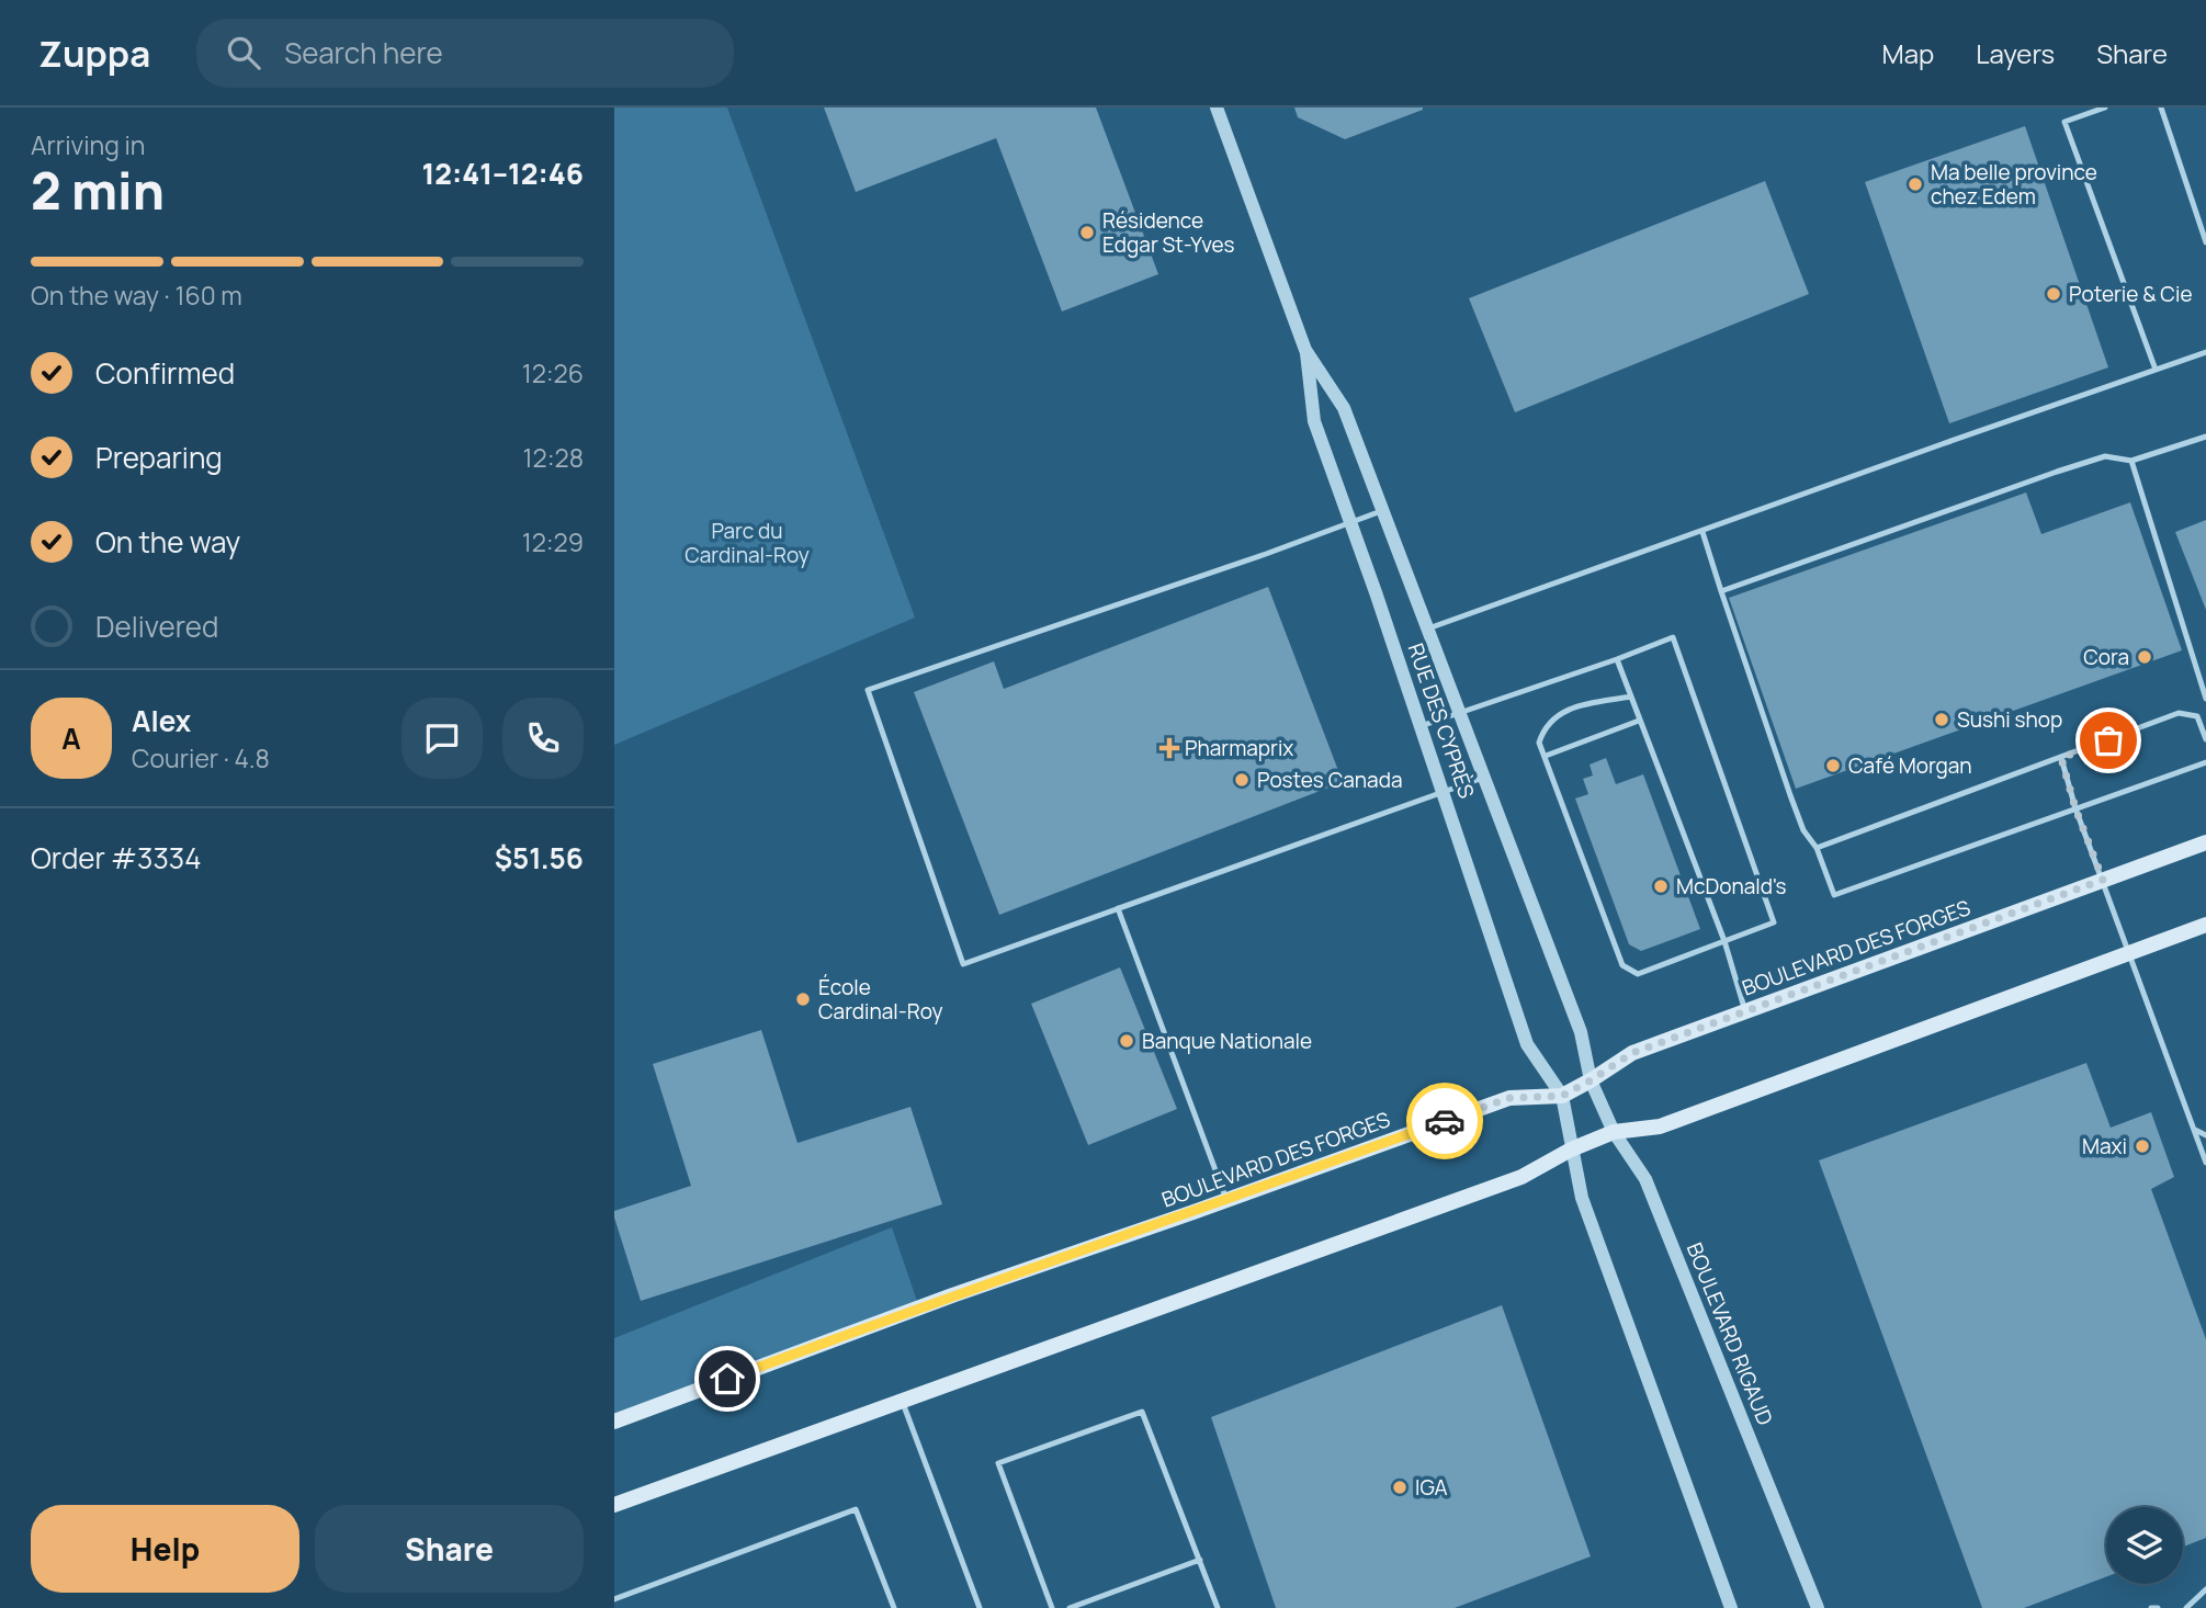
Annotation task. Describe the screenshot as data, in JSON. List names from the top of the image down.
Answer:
{
  "streets": {
    "main road": ["BOULEVARD DES FORGES"],
    "street": ["RUE DES CYPRÈS", "BOULEVARD RIGAUD"]
  },
  "crossings": [
    ["RUE DES CYPRÈS", "BOULEVARD DES FORGES"],
    ["RUE DES CYPRÈS", "BOULEVARD RIGAUD"],
    ["BOULEVARD DES FORGES", "BOULEVARD RIGAUD"]
  ],
  "parks": ["Parc du Cardinal-Roy"],
  "places": {
    "other": [
      "Ma belle province chez Edem",
      "Résidence Edgar St-Yves",
      "Poterie & Cie",
      "Cora",
      "Sushi shop",
      "Café Morgan",
      "Postes Canada",
      "McDonald's",
      "École Cardinal-Roy",
      "Banque Nationale",
      "Maxi",
      "IGA"
    ],
    "health": ["Pharmaprix"]
  },
  "page": {
    "header": "Zuppa",
    "search": "Search here",
    "nav": ["Map", "Layers", "Share"],
    "heading": ["2 min", "Arriving in", "12:41–12:46"],
    "panel": [
      "Alex",
      "Courier · 4.8",
      "Order #3334",
      "$51.56"
    ],
    "bar": "On the way · 160 m",
    "list": [
      ["Confirmed", "12:26"],
      ["Preparing", "12:28"],
      ["On the way", "12:29"],
      "Delivered"
    ],
    "round": "A",
    "buttons": ["Help", "Share"]
  }
}
